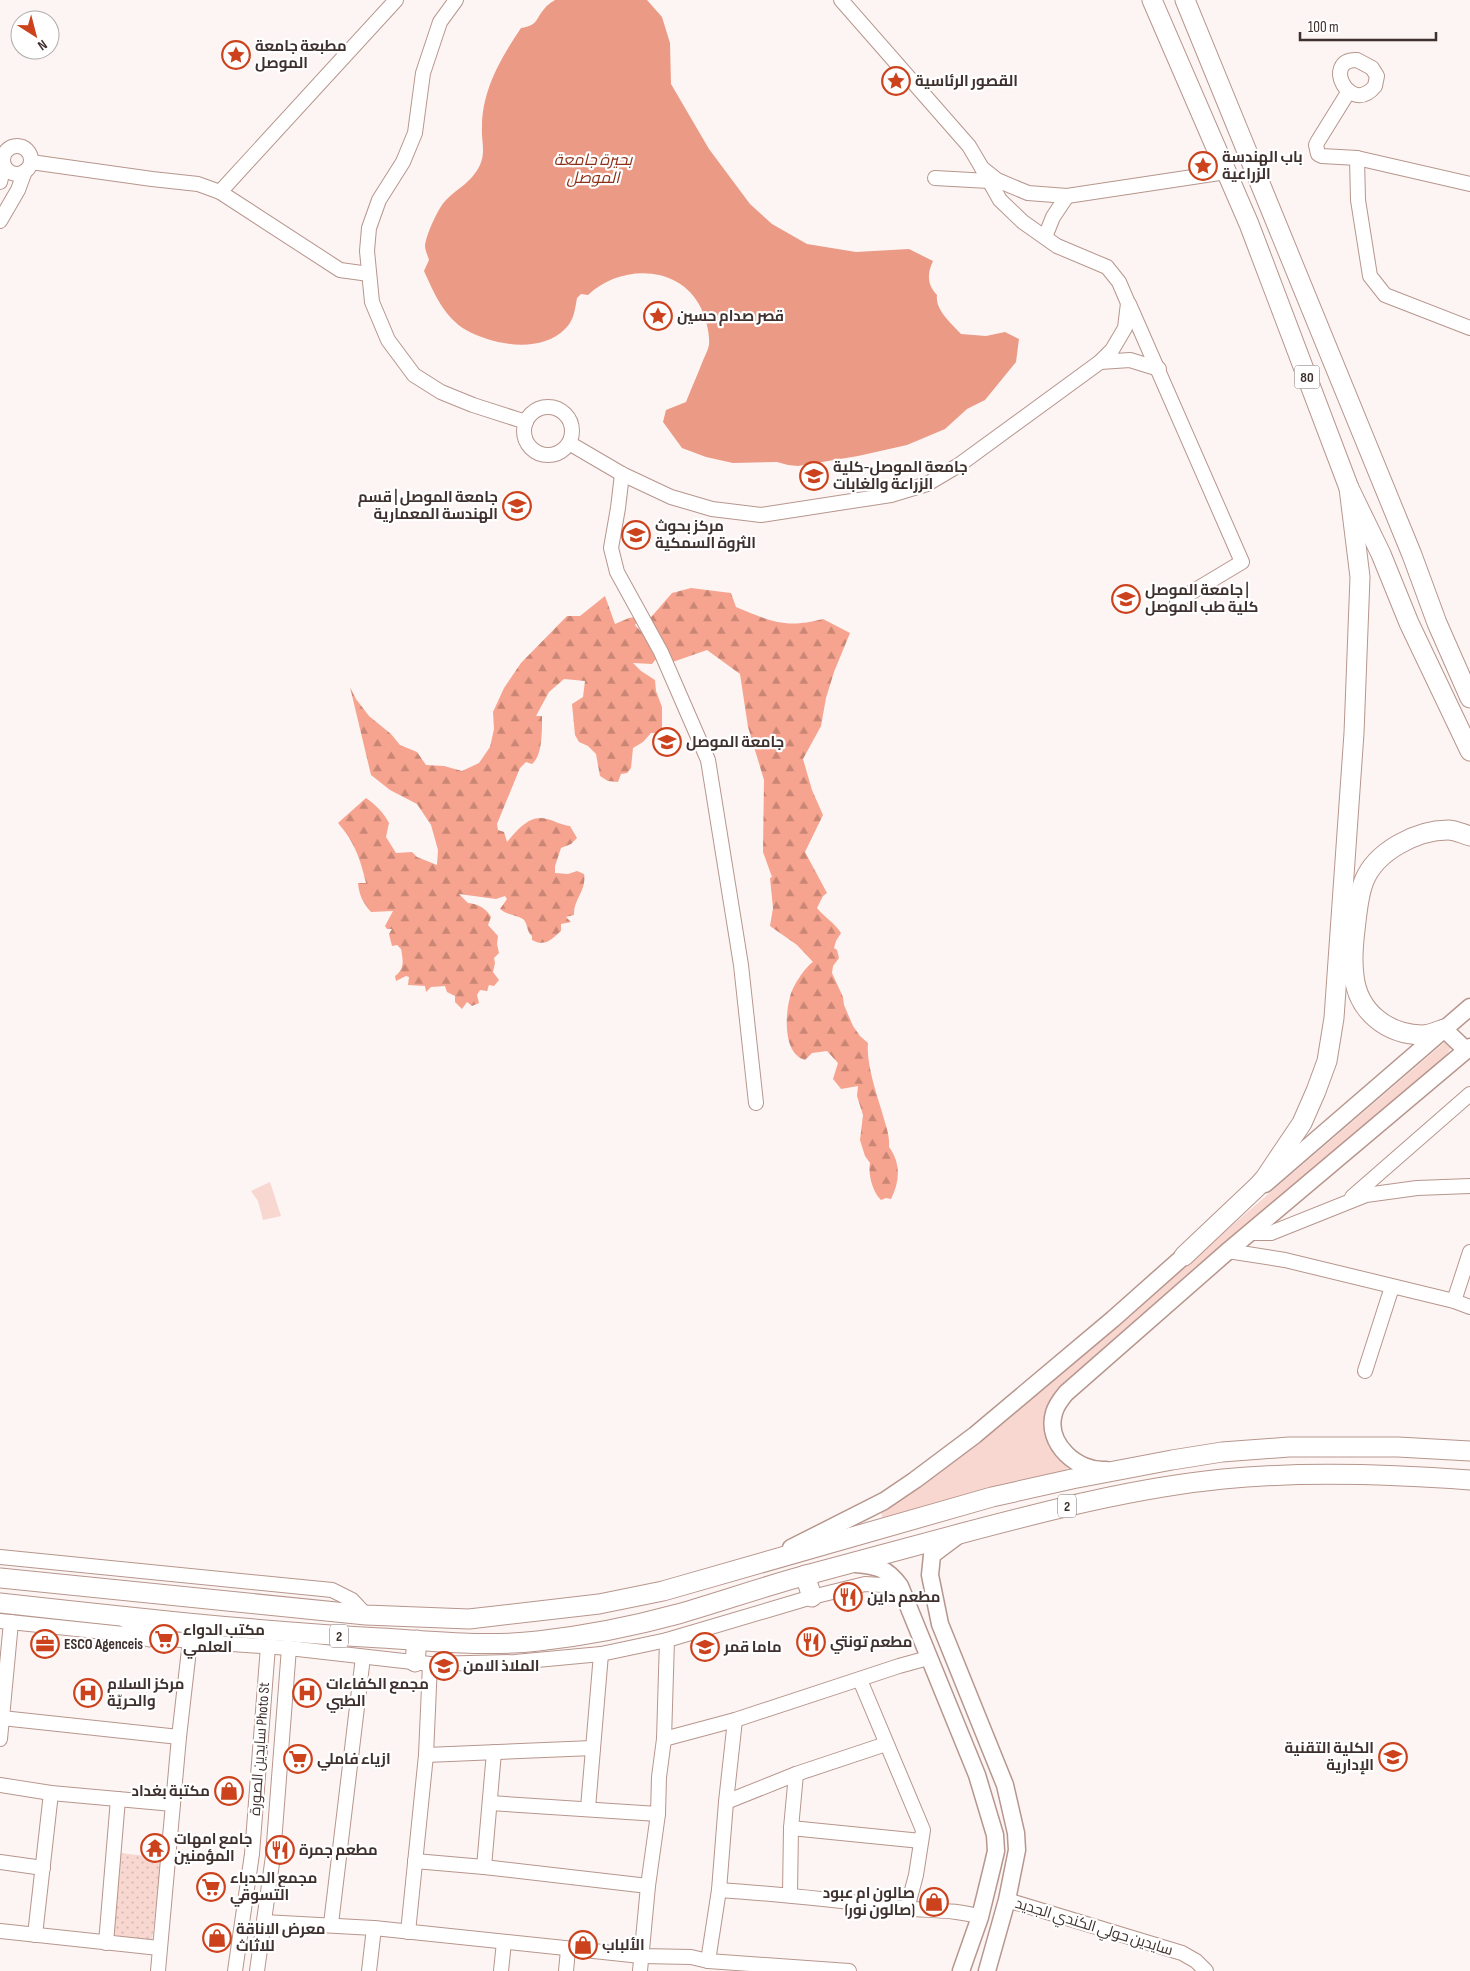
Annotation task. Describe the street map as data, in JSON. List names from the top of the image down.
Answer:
{
  "streets": {
    "highway": ["80", "2"],
    "street": ["سايدين الصورة Photo St", "سايدين حولي الكندي الجديد"]
  },
  "water": ["بحيرة جامعة الموصل"],
  "places": {
    "place": [
      "مطبعة جامعة الموصل",
      "القصور الرئاسية",
      "باب الهندسة الزراعية",
      "قصر صدام حسين"
    ],
    "school or university": [
      "جامعة الموصل-كلية الزراعة والغابات",
      "جامعة الموصل | قسم الهندسة المعمارية",
      "مركز بحوث الثروة السمكية",
      "جامعة الموصل | كلية طب الموصل",
      "جامعة الموصل",
      "ماما قمر",
      "الملاذ الامن",
      "الكلية التقنية الإدارية"
    ],
    "restaurant": ["مطعم داين", "مطعم تونتي", "مطعم جمرة"],
    "supermarket": ["مكتب الدواء العلمي", "ازياء فاملي", "مجمع الحدباء التسوقي"],
    "office": ["ESCO Agenceis"],
    "hospital": ["مركز السلام والحريّة", "مجمع الكفاءات الطبي"],
    "shop": [
      "مكتبة بغداد",
      "صالون ام عبود (صالون نور)",
      "معرض الاناقة للاثاث",
      "الألباب"
    ],
    "temple": ["جامع امهات المؤمنين"]
  },
  "scale_bar": "100 m",
  "north": "bottom right"
}
